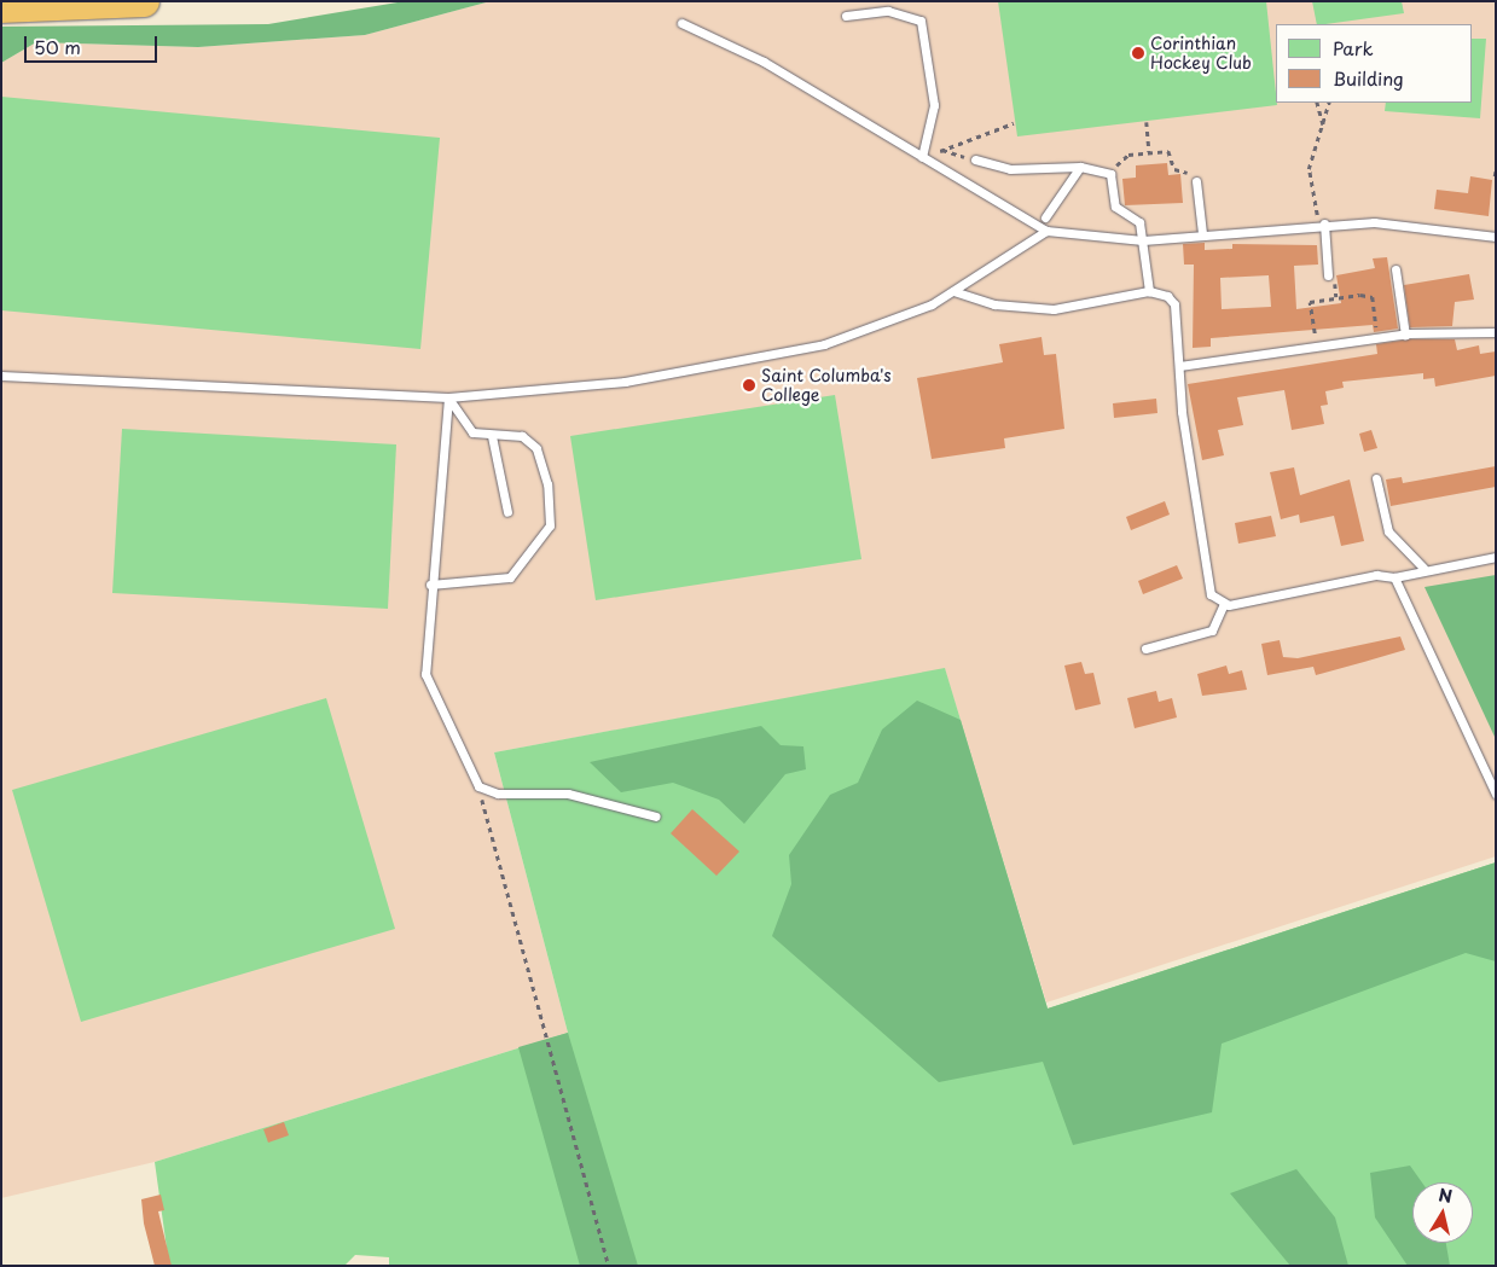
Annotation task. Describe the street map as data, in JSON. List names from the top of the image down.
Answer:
{
  "places": ["Corinthian Hockey Club", "Saint Columba's College"],
  "legend": ["Park", "Building"],
  "scale_bar": "50 m",
  "north": "top"
}
